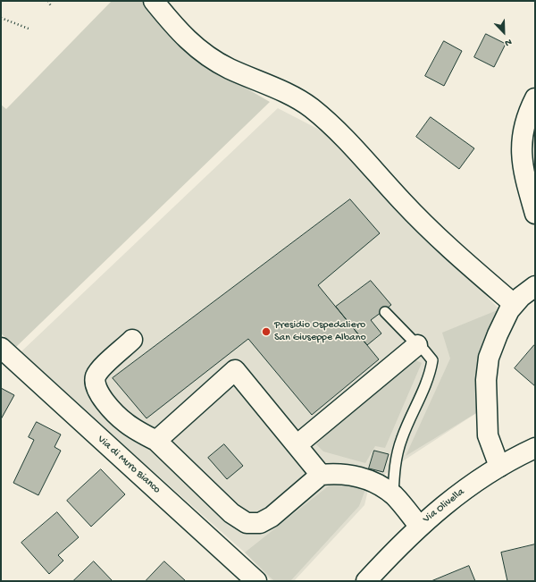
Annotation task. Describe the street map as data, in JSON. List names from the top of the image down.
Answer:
{
  "streets": {
    "street": ["Via di Muro Bianco", "Via Olivella"]
  },
  "places": ["Presidio Ospedaliero San Giuseppe Albano"],
  "north": "bottom right"
}
